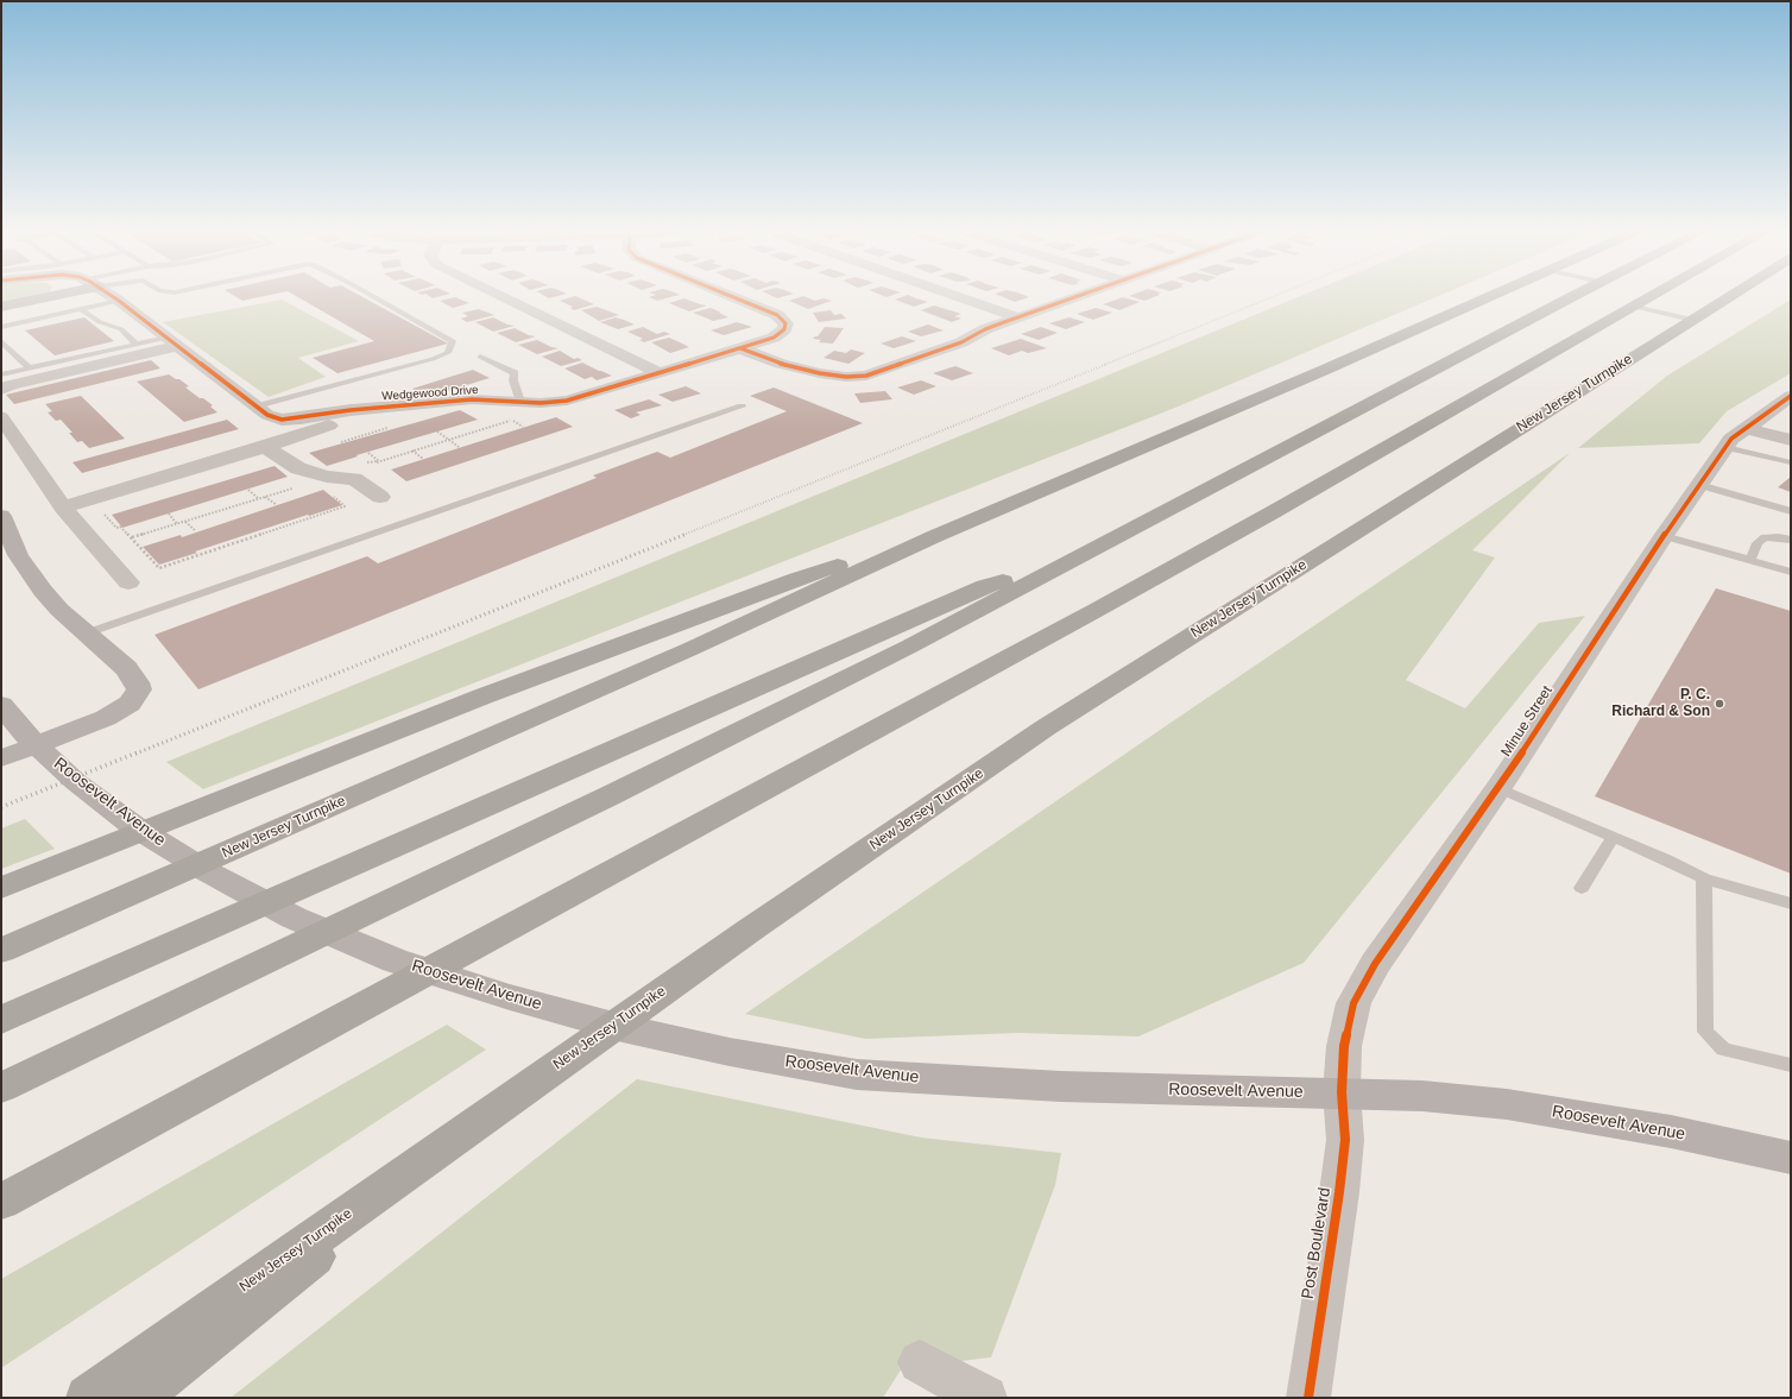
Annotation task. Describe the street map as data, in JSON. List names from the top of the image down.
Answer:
{
  "streets": {
    "highway": ["New Jersey Turnpike"],
    "main road": ["Roosevelt Avenue"],
    "street": ["Wedgewood Drive", "Minue Street", "Post Boulevard"]
  },
  "crossings": [
    ["Minue Street", "Roosevelt Avenue"],
    ["Minue Street", "Post Boulevard"],
    ["Roosevelt Avenue", "Post Boulevard"]
  ],
  "places": ["P. C. Richard & Son"]
}
